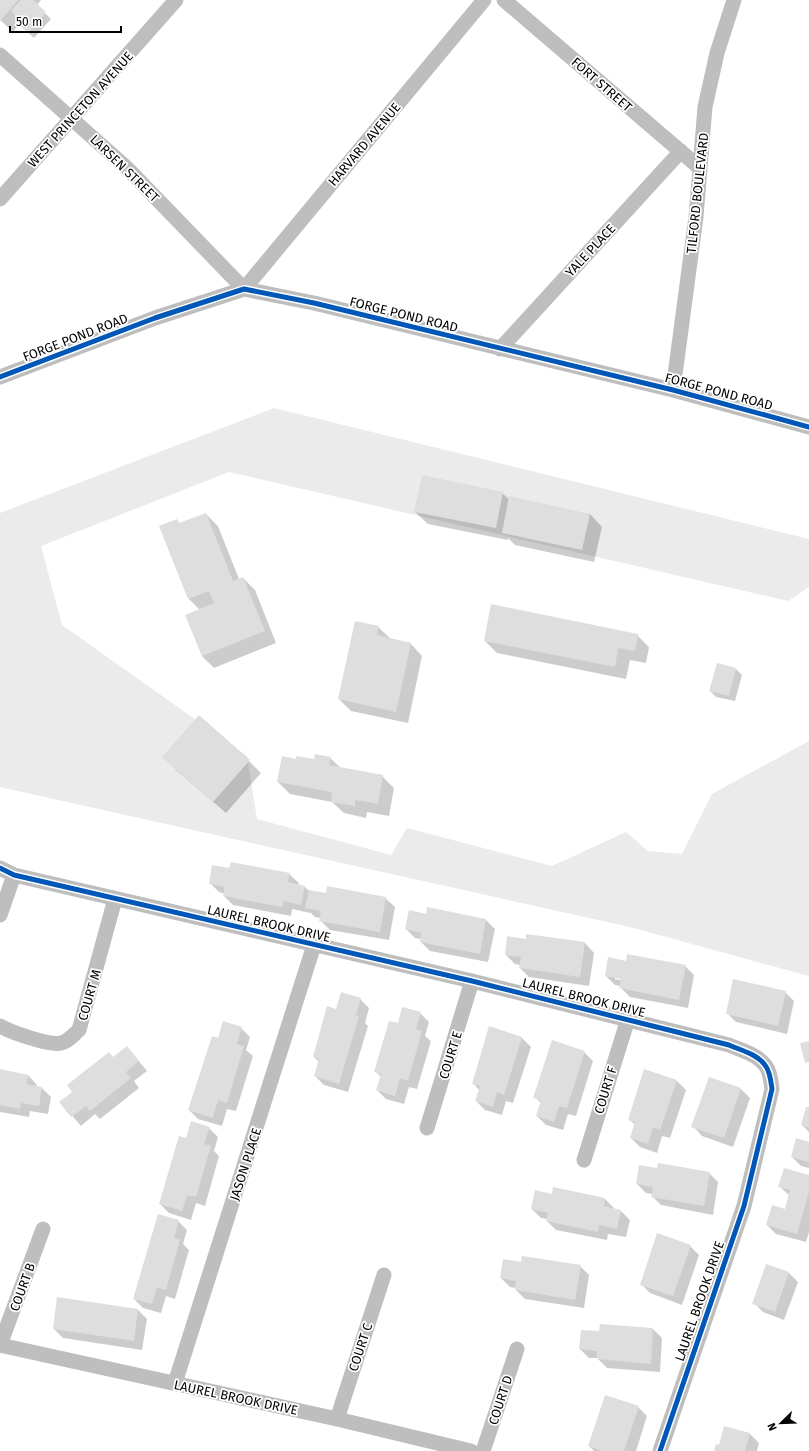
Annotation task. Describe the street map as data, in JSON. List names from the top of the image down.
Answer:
{
  "streets": {
    "street": [
      "FORT STREET",
      "WEST PRINCETON AVENUE",
      "HARVARD AVENUE",
      "LARSEN STREET",
      "TILFORD BOULEVARD",
      "YALE PLACE",
      "FORGE POND ROAD",
      "LAUREL BROOK DRIVE",
      "COURT M",
      "COURT E",
      "COURT F",
      "JASON PLACE",
      "COURT B",
      "COURT C",
      "COURT D"
    ]
  },
  "crossings": [
    ["FORT STREET", "TILFORD BOULEVARD"],
    ["FORT STREET", "YALE PLACE"],
    ["WEST PRINCETON AVENUE", "LARSEN STREET"],
    ["HARVARD AVENUE", "LARSEN STREET"],
    ["HARVARD AVENUE", "FORGE POND ROAD"],
    ["LARSEN STREET", "FORGE POND ROAD"],
    ["TILFORD BOULEVARD", "FORGE POND ROAD"],
    ["YALE PLACE", "FORGE POND ROAD"],
    ["LAUREL BROOK DRIVE", "COURT M"],
    ["LAUREL BROOK DRIVE", "COURT E"],
    ["LAUREL BROOK DRIVE", "COURT F"],
    ["LAUREL BROOK DRIVE", "JASON PLACE"],
    ["LAUREL BROOK DRIVE", "COURT B"],
    ["LAUREL BROOK DRIVE", "COURT C"]
  ],
  "scale_bar": "50 m",
  "north": "bottom left"
}
